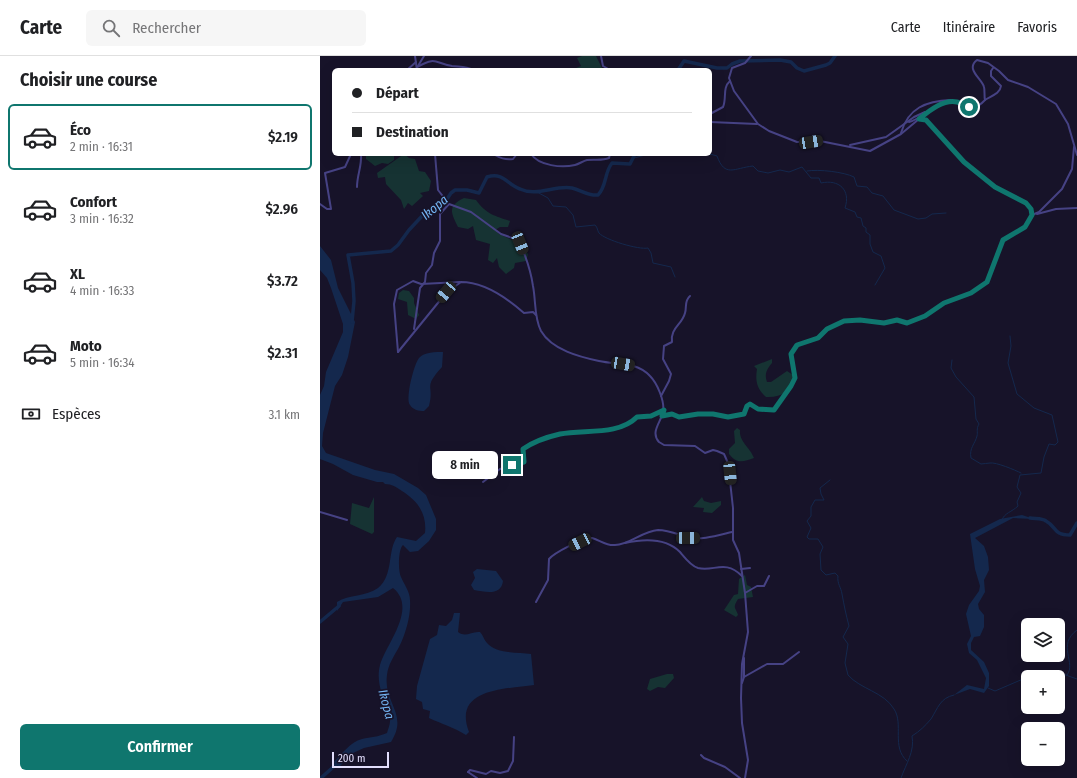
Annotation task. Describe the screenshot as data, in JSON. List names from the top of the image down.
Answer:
{
  "water": ["Ikopa"],
  "scale_bar": "200 m",
  "page": {
    "header": "Carte",
    "search": "Rechercher",
    "nav": ["Carte", "Itinéraire", "Favoris"],
    "heading": "Choisir une course",
    "banner": ["Départ", "Destination"],
    "list": [
      {
        "name": "Éco",
        "note": "2 min · 16:31",
        "value": "$2.19"
      },
      {
        "name": "Confort",
        "note": "3 min · 16:32",
        "value": "$2.96"
      },
      {
        "name": "XL",
        "note": "4 min · 16:33",
        "value": "$3.72"
      },
      {
        "name": "Moto",
        "note": "5 min · 16:34",
        "value": "$2.31"
      }
    ],
    "pay": ["Espèces", "3.1 km"],
    "bubble": "8 min",
    "map_buttons": ["+", "−"],
    "buttons": "Confirmer",
    "scale": "200 m"
  }
}
